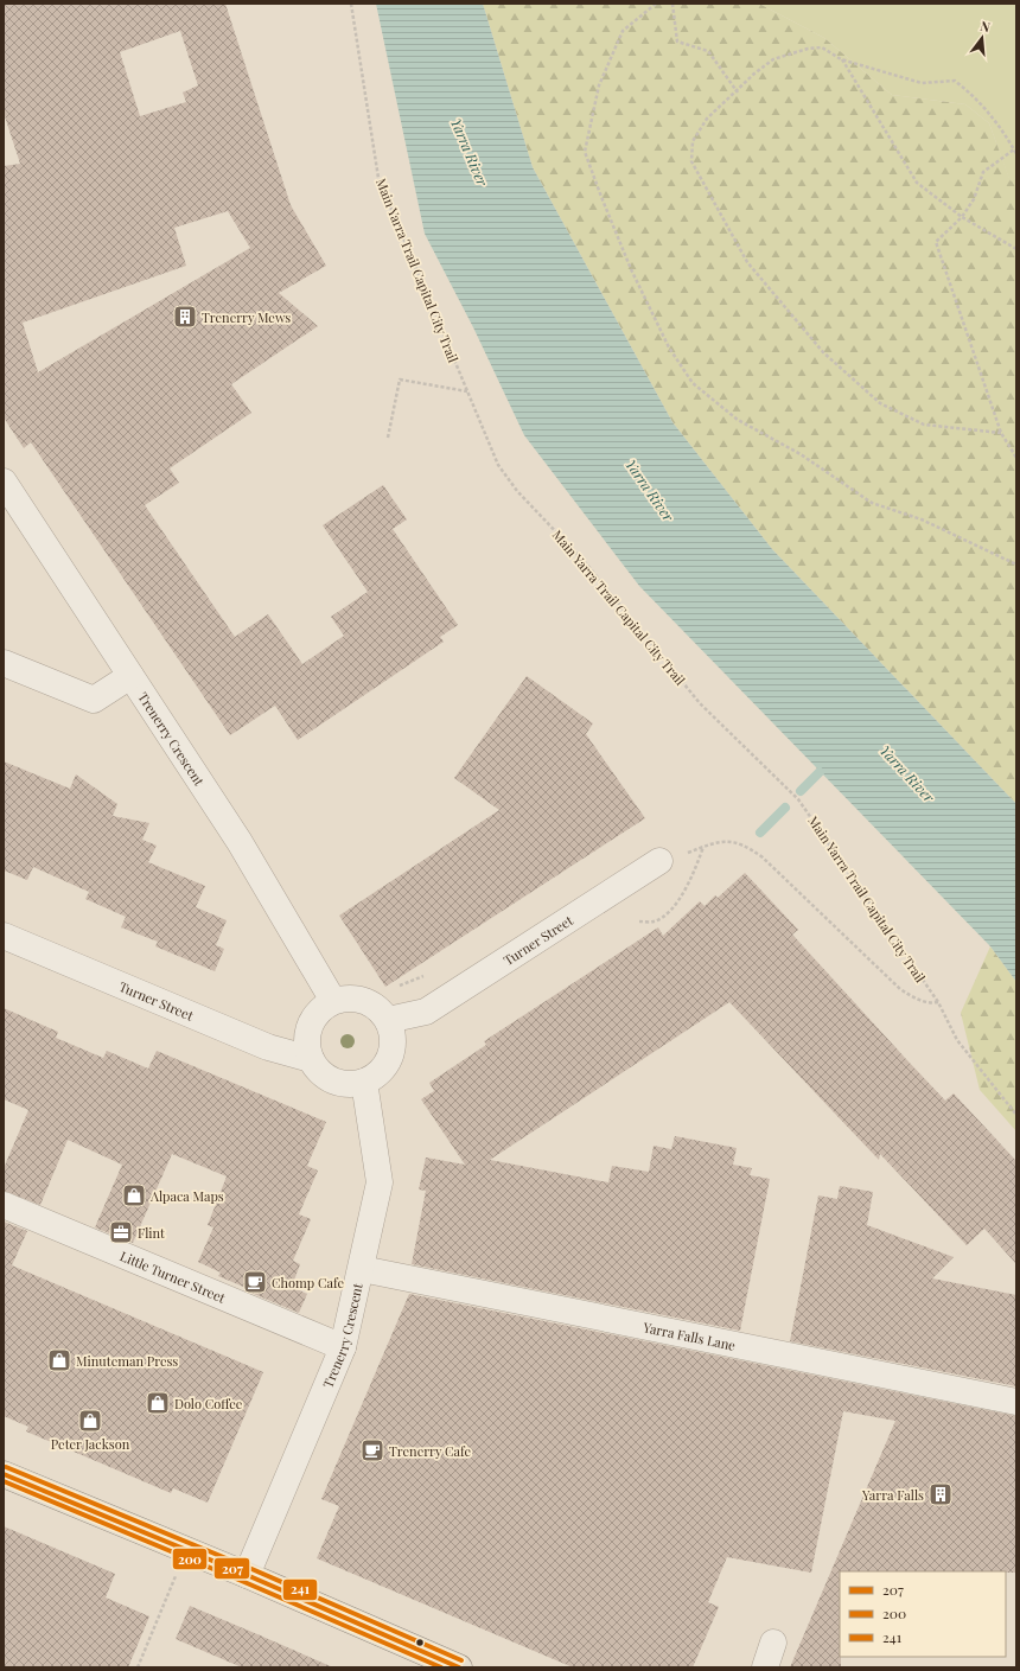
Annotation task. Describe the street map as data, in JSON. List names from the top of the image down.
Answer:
{
  "streets": {
    "street": [
      "Trenerry Crescent",
      "Turner Street",
      "Little Turner Street",
      "Yarra Falls Lane"
    ],
    "path": ["Main Yarra Trail Capital City Trail"]
  },
  "crossings": [
    ["Trenerry Crescent", "Turner Street"],
    ["Trenerry Crescent", "Little Turner Street"],
    ["Trenerry Crescent", "Yarra Falls Lane"]
  ],
  "water": ["Yarra River"],
  "places": {
    "building": ["Trenerry Mews", "Yarra Falls"],
    "shop": [
      "Alpaca Maps",
      "Minuteman Press",
      "Dolo Coffee",
      "Peter Jackson"
    ],
    "office": ["Flint"],
    "cafe": ["Chomp Cafe", "Trenerry Cafe"]
  },
  "lines": ["transit line 241", "transit line 207", "transit line 200"],
  "legend": ["207", "200", "241"],
  "north": "top"
}
